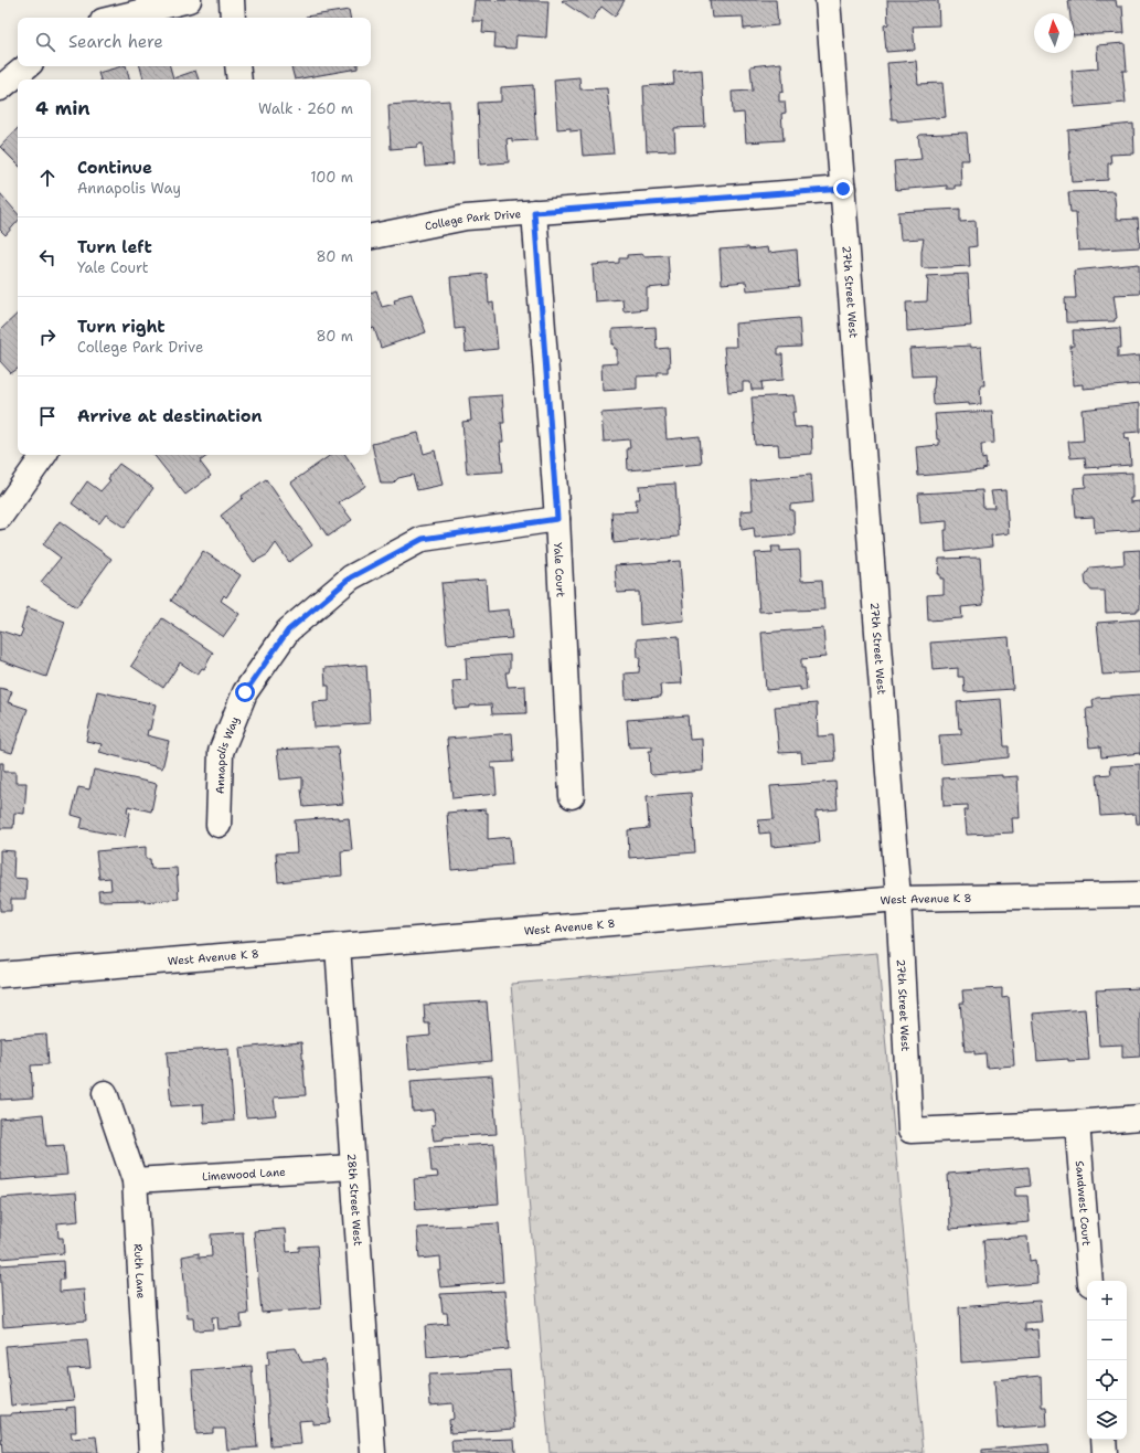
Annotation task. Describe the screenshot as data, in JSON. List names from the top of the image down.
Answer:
{
  "streets": {
    "street": [
      "College Park Drive",
      "27th Street West",
      "Yale Court",
      "Annapolis Way",
      "West Avenue K 8",
      "Limewood Lane",
      "28th Street West",
      "Sandwest Court",
      "Ruth Lane"
    ]
  },
  "crossings": [
    ["College Park Drive", "27th Street West"],
    ["College Park Drive", "Yale Court"],
    ["27th Street West", "West Avenue K 8"],
    ["27th Street West", "Sandwest Court"],
    ["Yale Court", "Annapolis Way"],
    ["West Avenue K 8", "28th Street West"],
    ["Limewood Lane", "28th Street West"],
    ["Limewood Lane", "Ruth Lane"]
  ],
  "north": "top",
  "page": {
    "search": "Search here",
    "heading": ["4 min", "Walk · 260 m"],
    "list": [
      ["Continue", "Annapolis Way", "100 m"],
      ["Turn left", "Yale Court", "80 m"],
      ["Turn right", "College Park Drive", "80 m"],
      "Arrive at destination"
    ],
    "map_buttons": ["+", "−"]
  }
}
